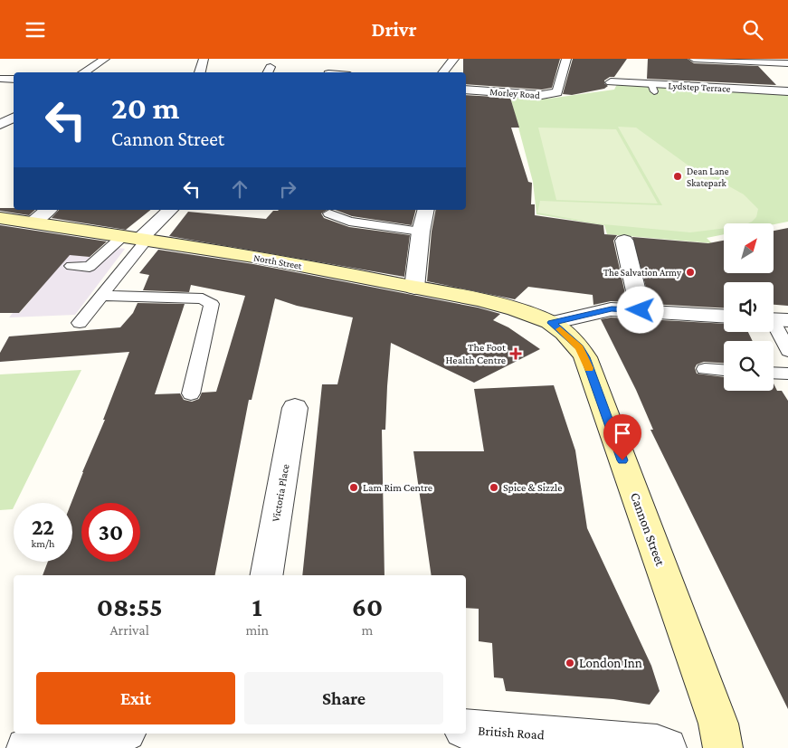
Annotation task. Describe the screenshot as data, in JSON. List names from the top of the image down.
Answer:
{
  "streets": {
    "main road": ["North Street", "Cannon Street"],
    "street": [
      "Lydstep Terrace",
      "Morley Road",
      "Victoria Place",
      "British Road"
    ]
  },
  "crossings": [
    ["North Street", "Cannon Street"]
  ],
  "places": {
    "other": [
      "Dean Lane Skatepark",
      "The Salvation Army",
      "Lam Rim Centre",
      "Spice & Sizzle",
      "London Inn"
    ],
    "health": ["The Foot Health Centre"]
  },
  "north": "top right",
  "page": {
    "header": "Drivr",
    "turn": ["20 m", "Cannon Street"],
    "speed": "22 km/h",
    "limit": "30",
    "eta": [
      "08:55",
      "Arrival",
      "1",
      "min",
      "60",
      "m"
    ],
    "buttons": ["Exit", "Share"]
  }
}
